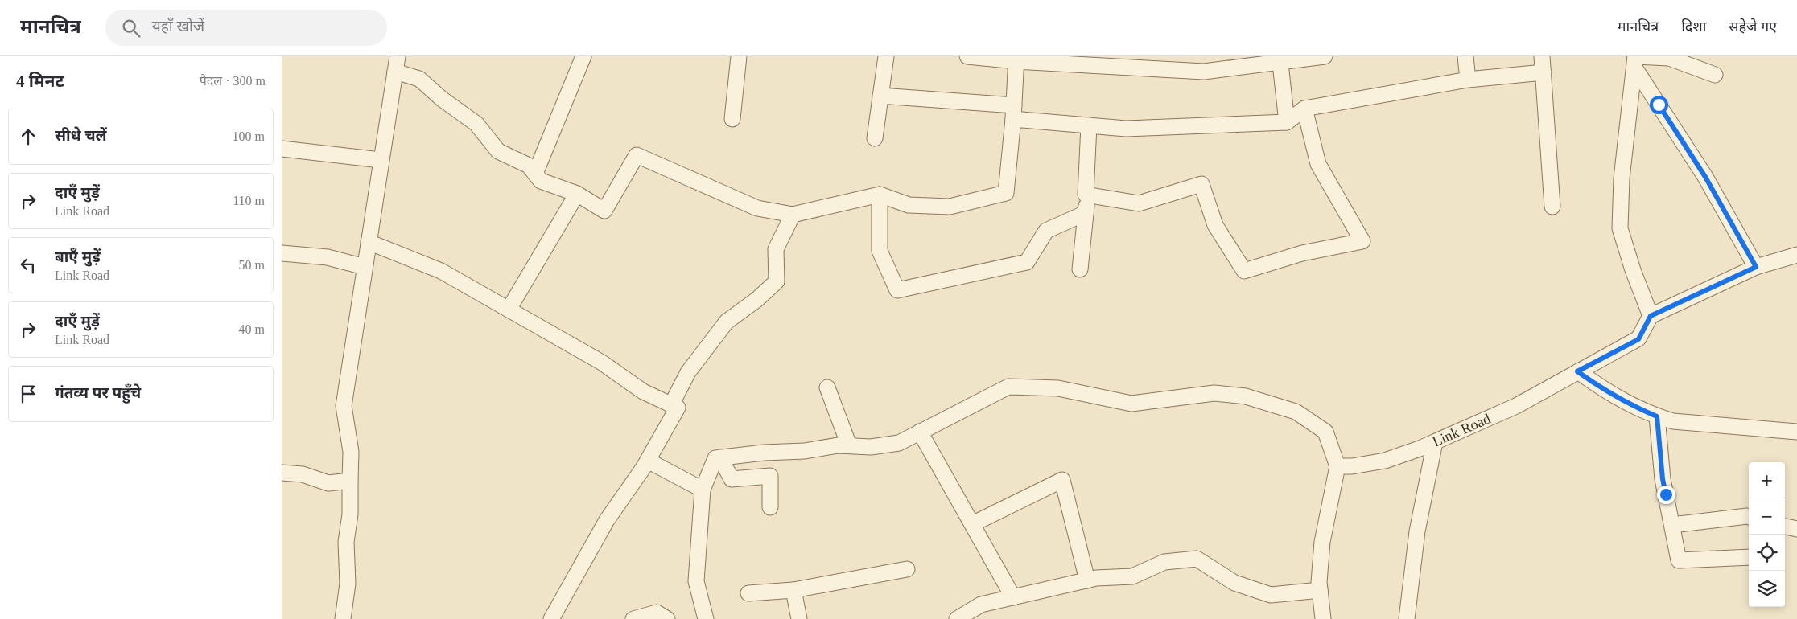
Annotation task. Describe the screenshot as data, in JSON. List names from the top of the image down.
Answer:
{
  "streets": {
    "street": ["Link Road"]
  },
  "page": {
    "header": "मानचित्र",
    "search": "यहाँ खोजें",
    "nav": ["मानचित्र", "दिशा", "सहेजे गए"],
    "heading": ["4 मिनट", "पैदल · 300 m"],
    "list": [
      ["सीधे चलें", "100 m"],
      ["दाएँ मुड़ें", "Link Road", "110 m"],
      ["बाएँ मुड़ें", "Link Road", "50 m"],
      ["दाएँ मुड़ें", "Link Road", "40 m"],
      "गंतव्य पर पहुँचे"
    ],
    "map_buttons": ["+", "−"]
  }
}
